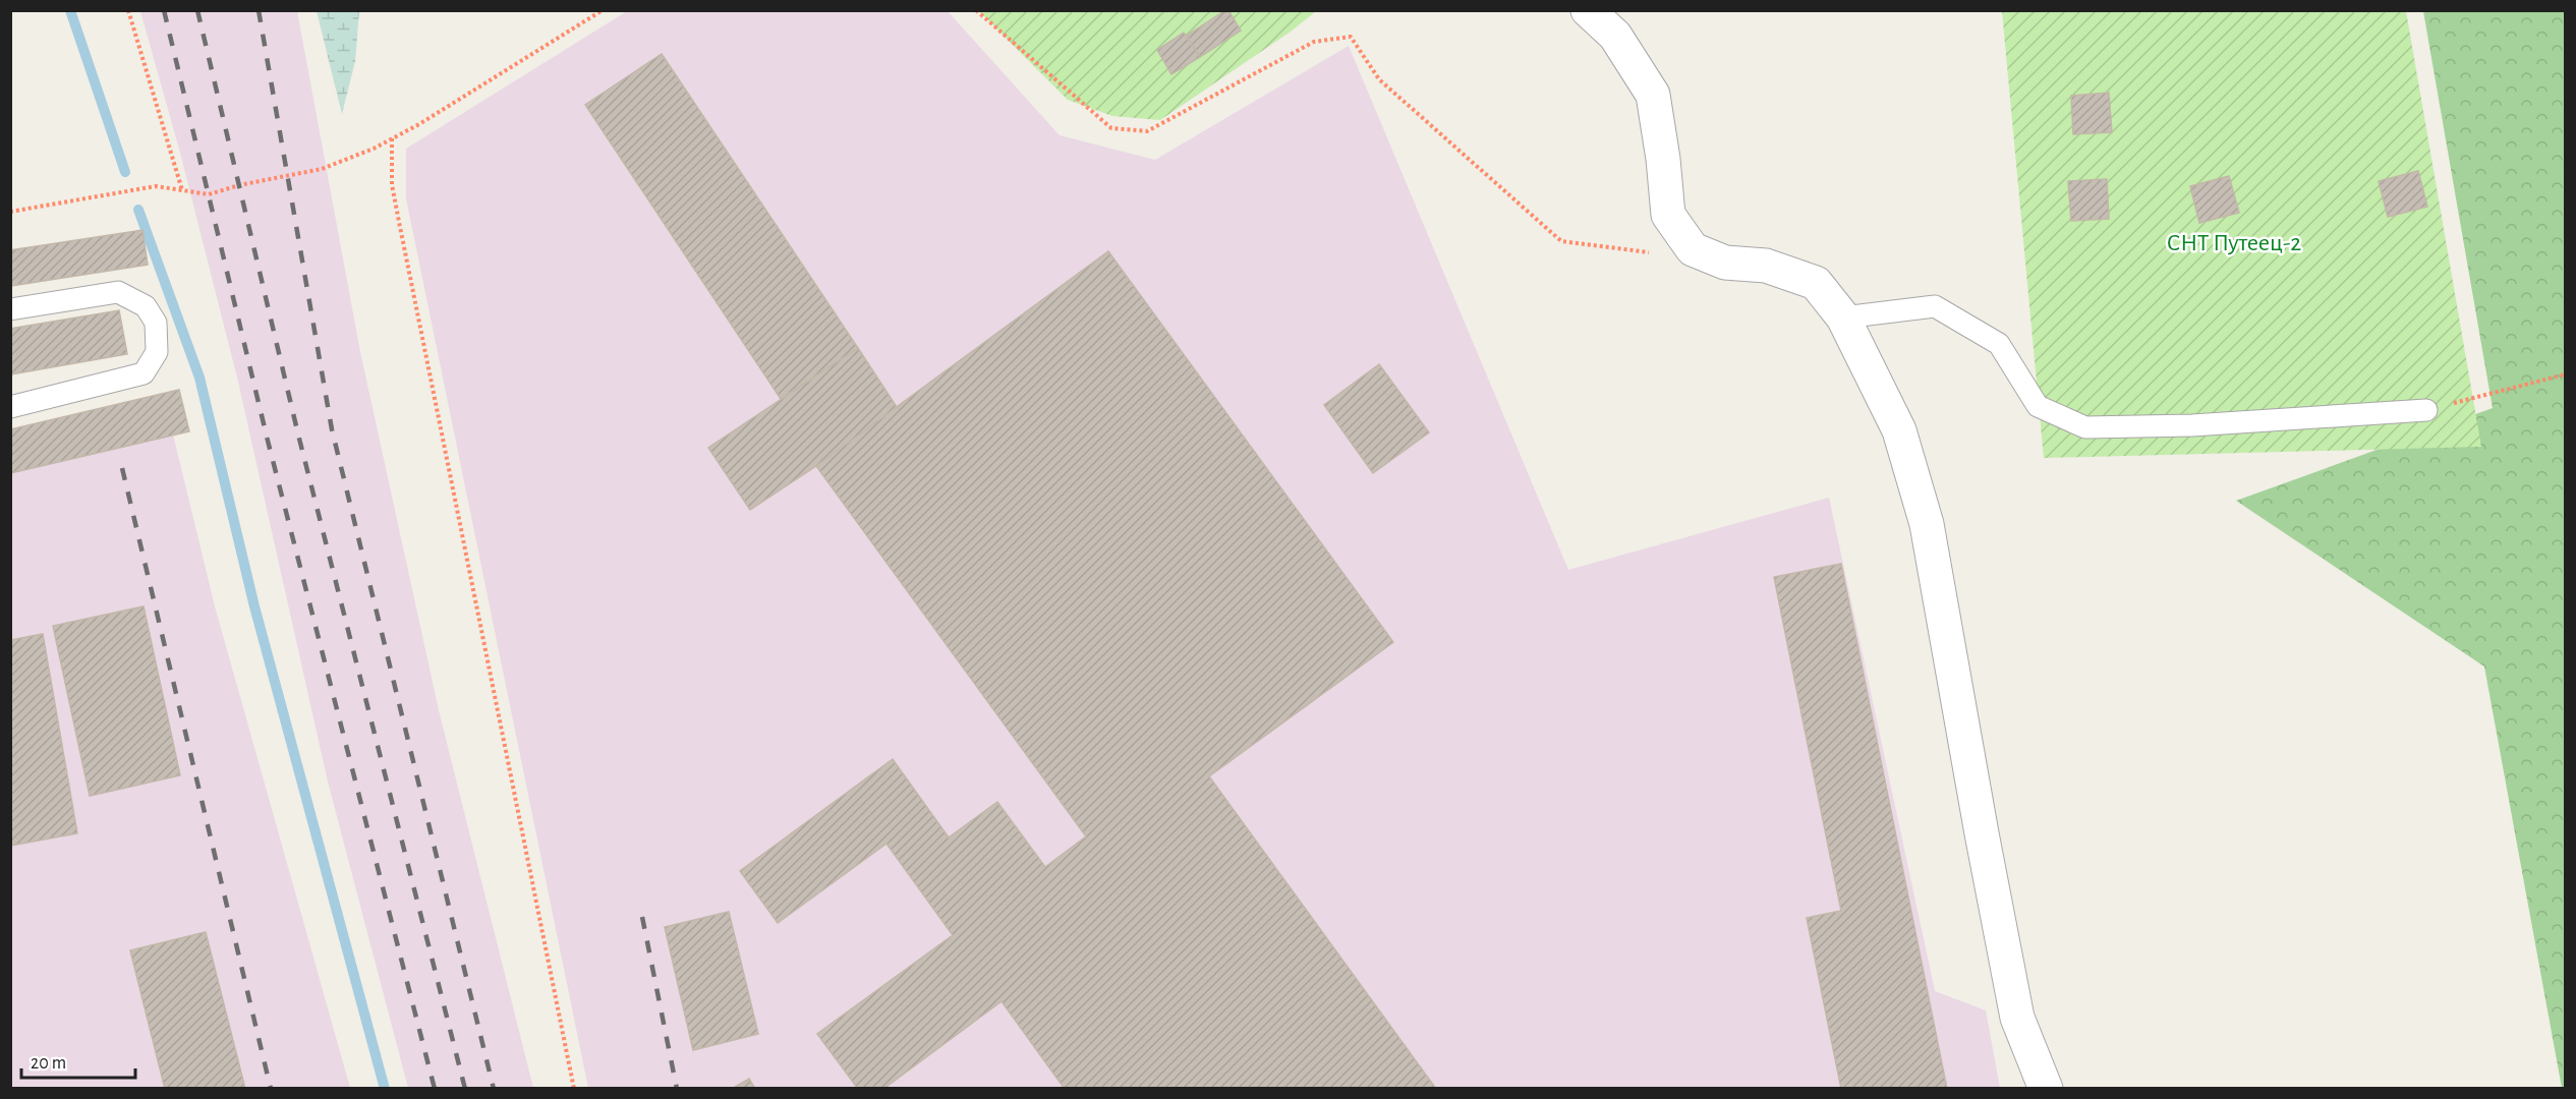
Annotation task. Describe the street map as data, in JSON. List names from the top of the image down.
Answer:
{
  "parks": ["СНТ Путеец-2"],
  "scale_bar": "20 m"
}
